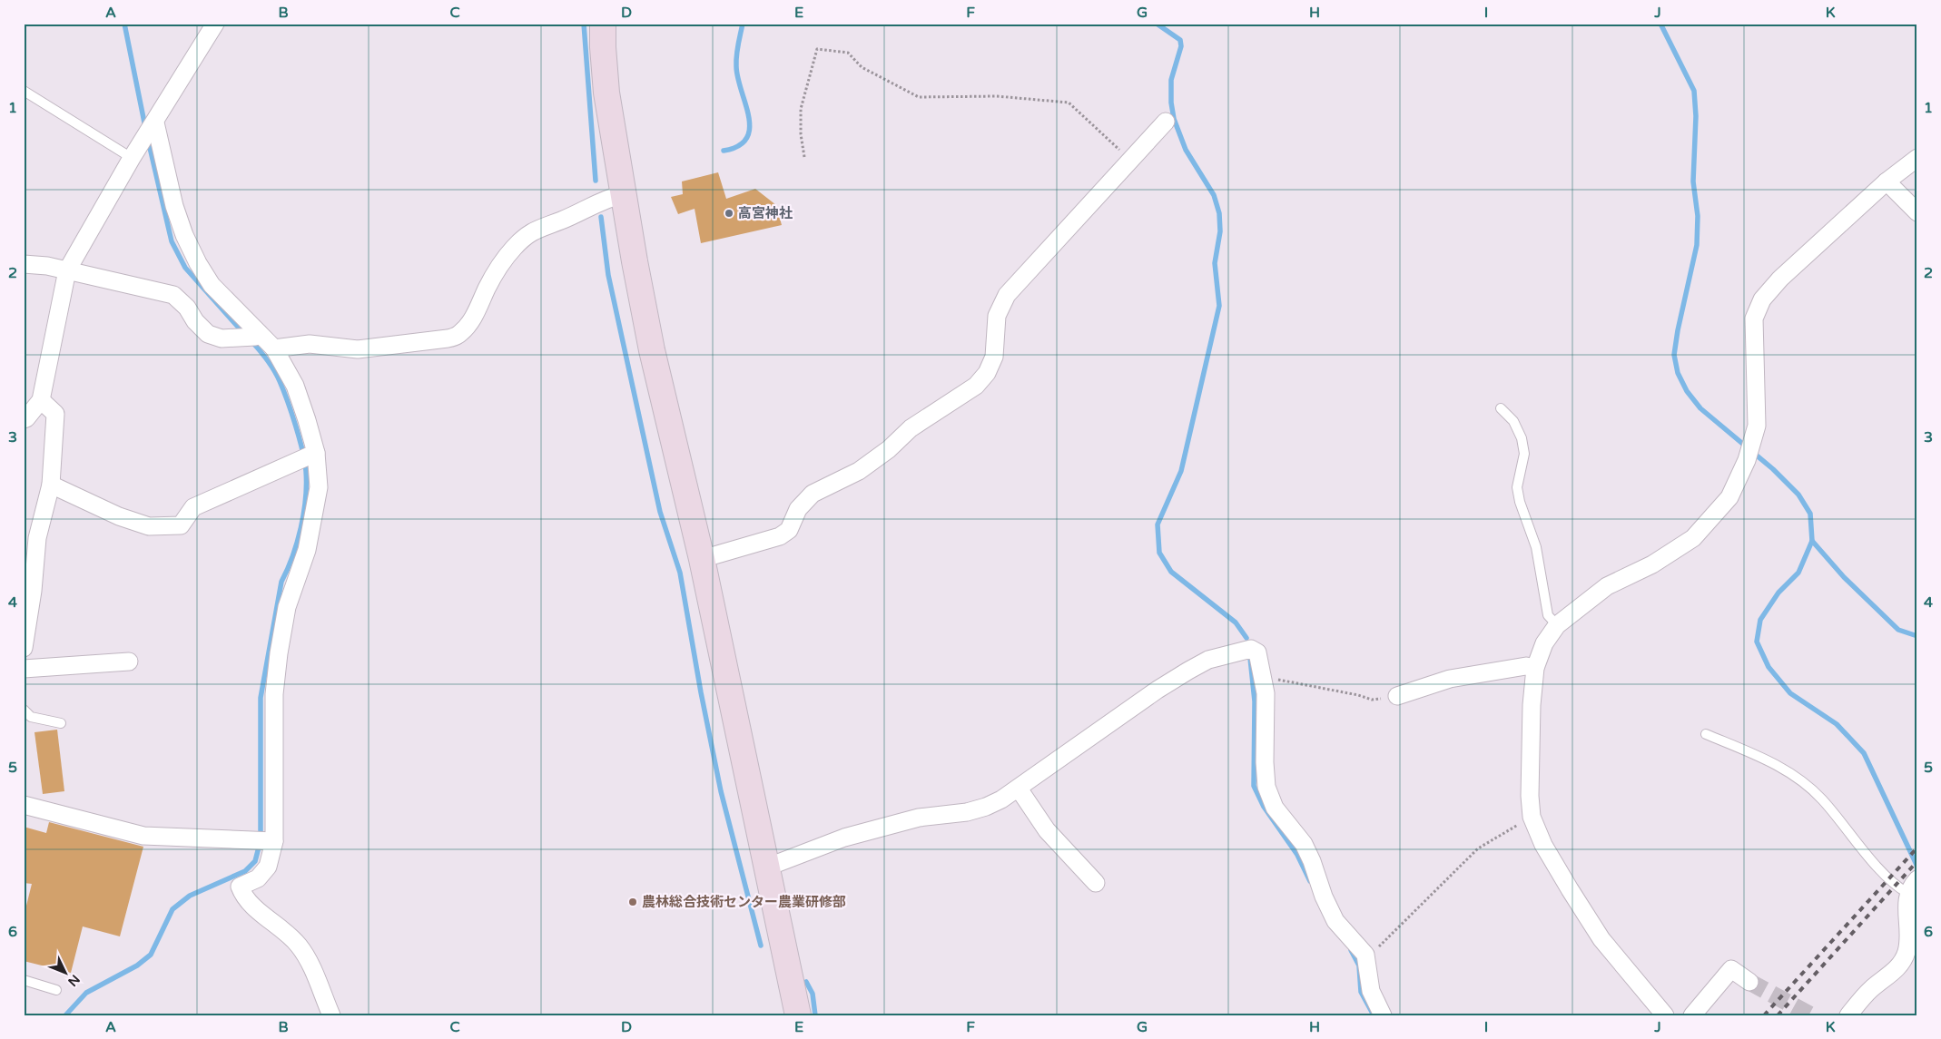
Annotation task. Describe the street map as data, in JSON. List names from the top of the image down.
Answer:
{
  "places": ["高宮神社", "農林総合技術センター農業研修部"],
  "north": "bottom right",
  "grid": {
    "columns": [
      "A",
      "B",
      "C",
      "D",
      "E",
      "F",
      "G",
      "H",
      "I",
      "J",
      "K"
    ],
    "rows": [
      "1",
      "2",
      "3",
      "4",
      "5",
      "6"
    ]
  }
}
